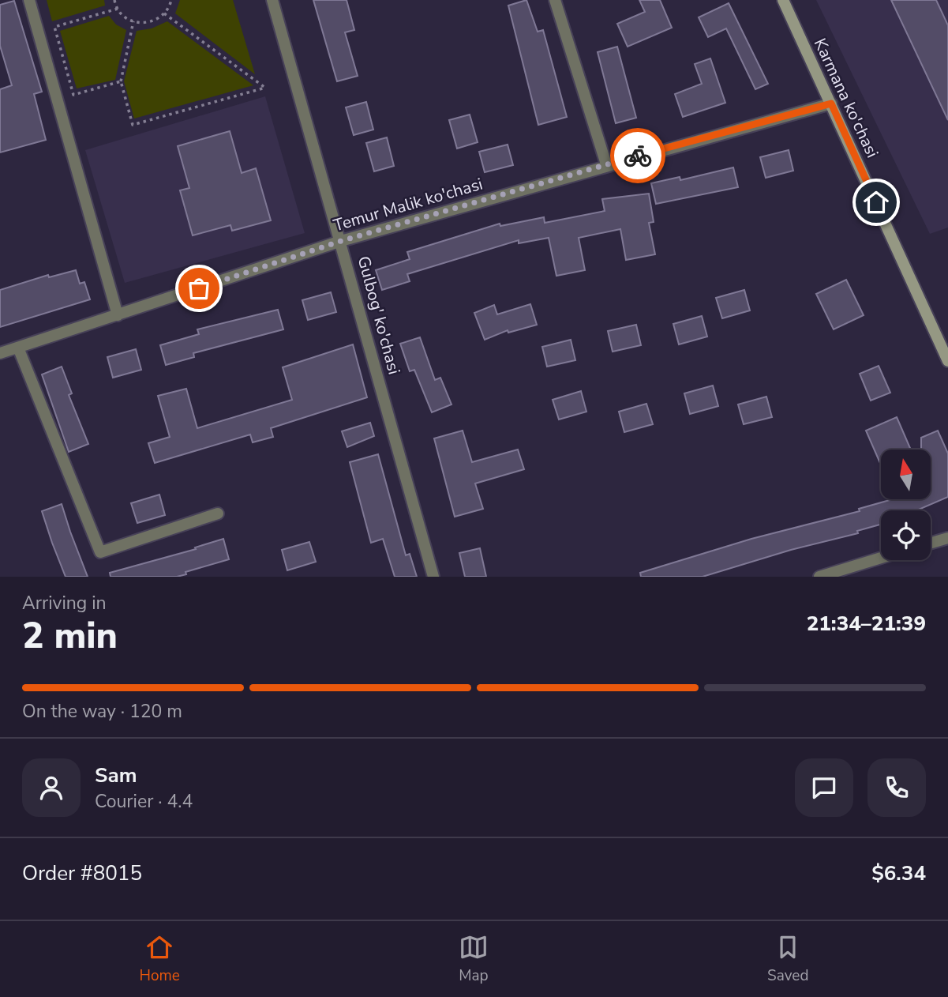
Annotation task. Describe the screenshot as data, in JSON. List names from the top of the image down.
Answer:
{
  "streets": {
    "main road": ["Karmana ko'chasi"],
    "street": ["Temur Malik ko'chasi", "Gulbog' ko'chasi"]
  },
  "crossings": [
    ["Karmana ko'chasi", "Temur Malik ko'chasi"],
    ["Temur Malik ko'chasi", "Gulbog' ko'chasi"]
  ],
  "north": "top",
  "page": {
    "heading": ["2 min", "Arriving in", "21:34–21:39"],
    "panel": [
      "Sam",
      "Courier · 4.4",
      "Order #8015",
      "$6.34"
    ],
    "bar": "On the way · 120 m",
    "tabs": ["Home", "Map", "Saved"]
  }
}
